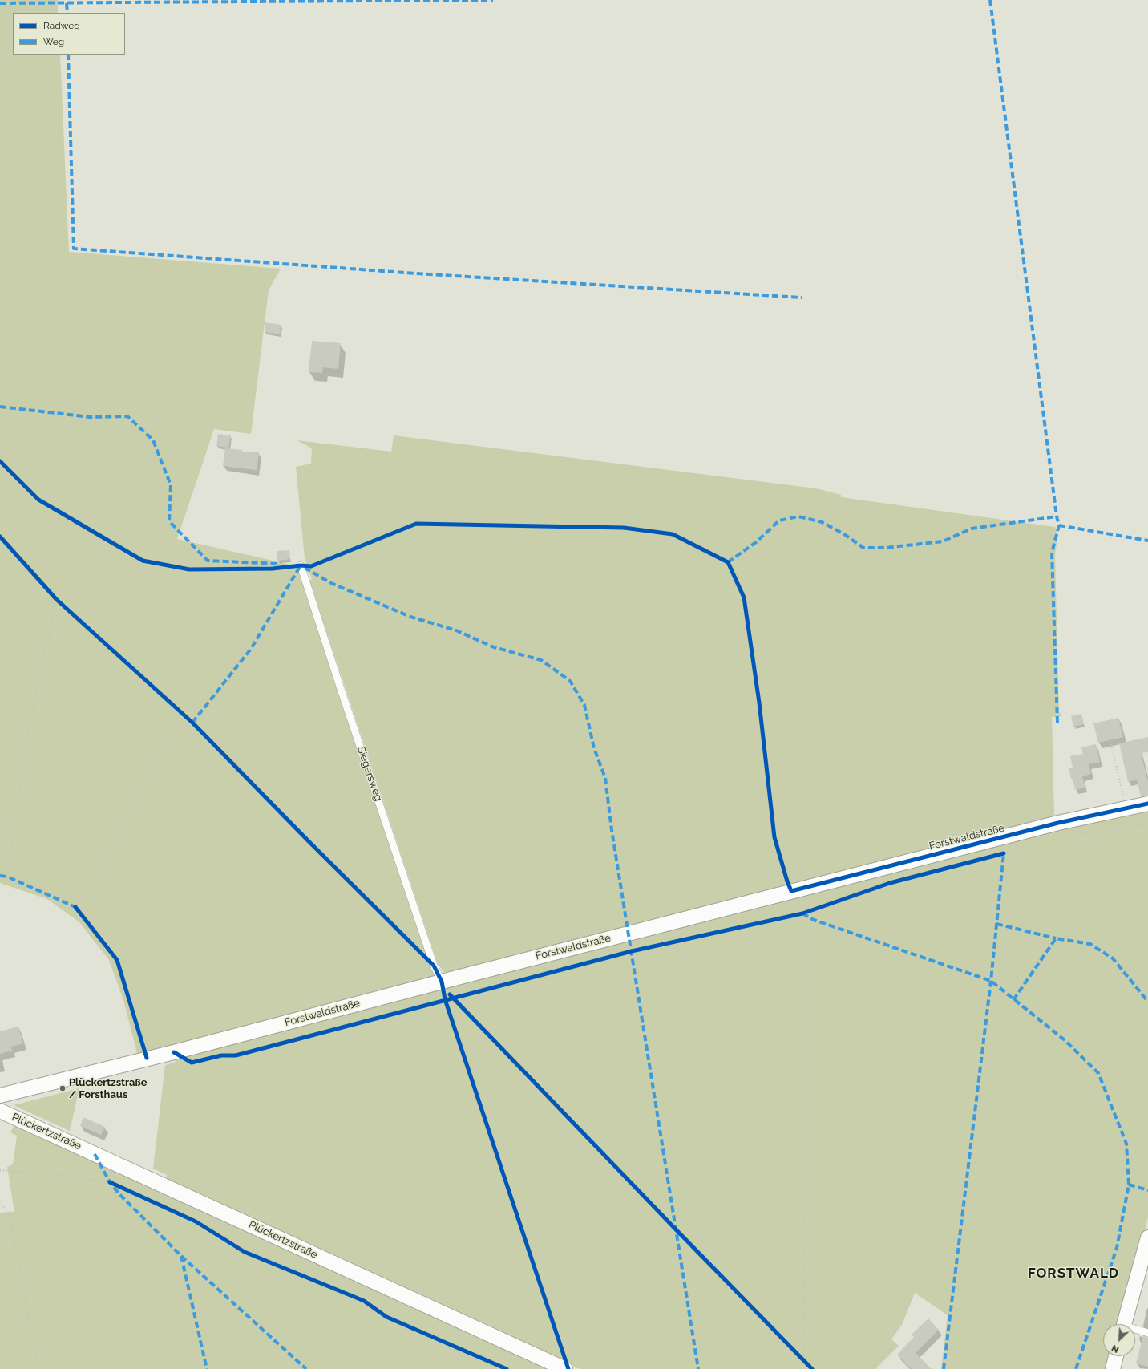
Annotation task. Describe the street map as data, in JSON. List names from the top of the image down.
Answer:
{
  "streets": {
    "street": ["Forstwaldstraße", "Plückertzstraße"],
    "lane": ["Siegersweg"]
  },
  "crossings": [
    ["Siegersweg", "Forstwaldstraße"]
  ],
  "districts": ["FORSTWALD"],
  "places": ["Plückertzstraße / Forsthaus"],
  "legend": ["Radweg", "Weg"],
  "north": "bottom left"
}
